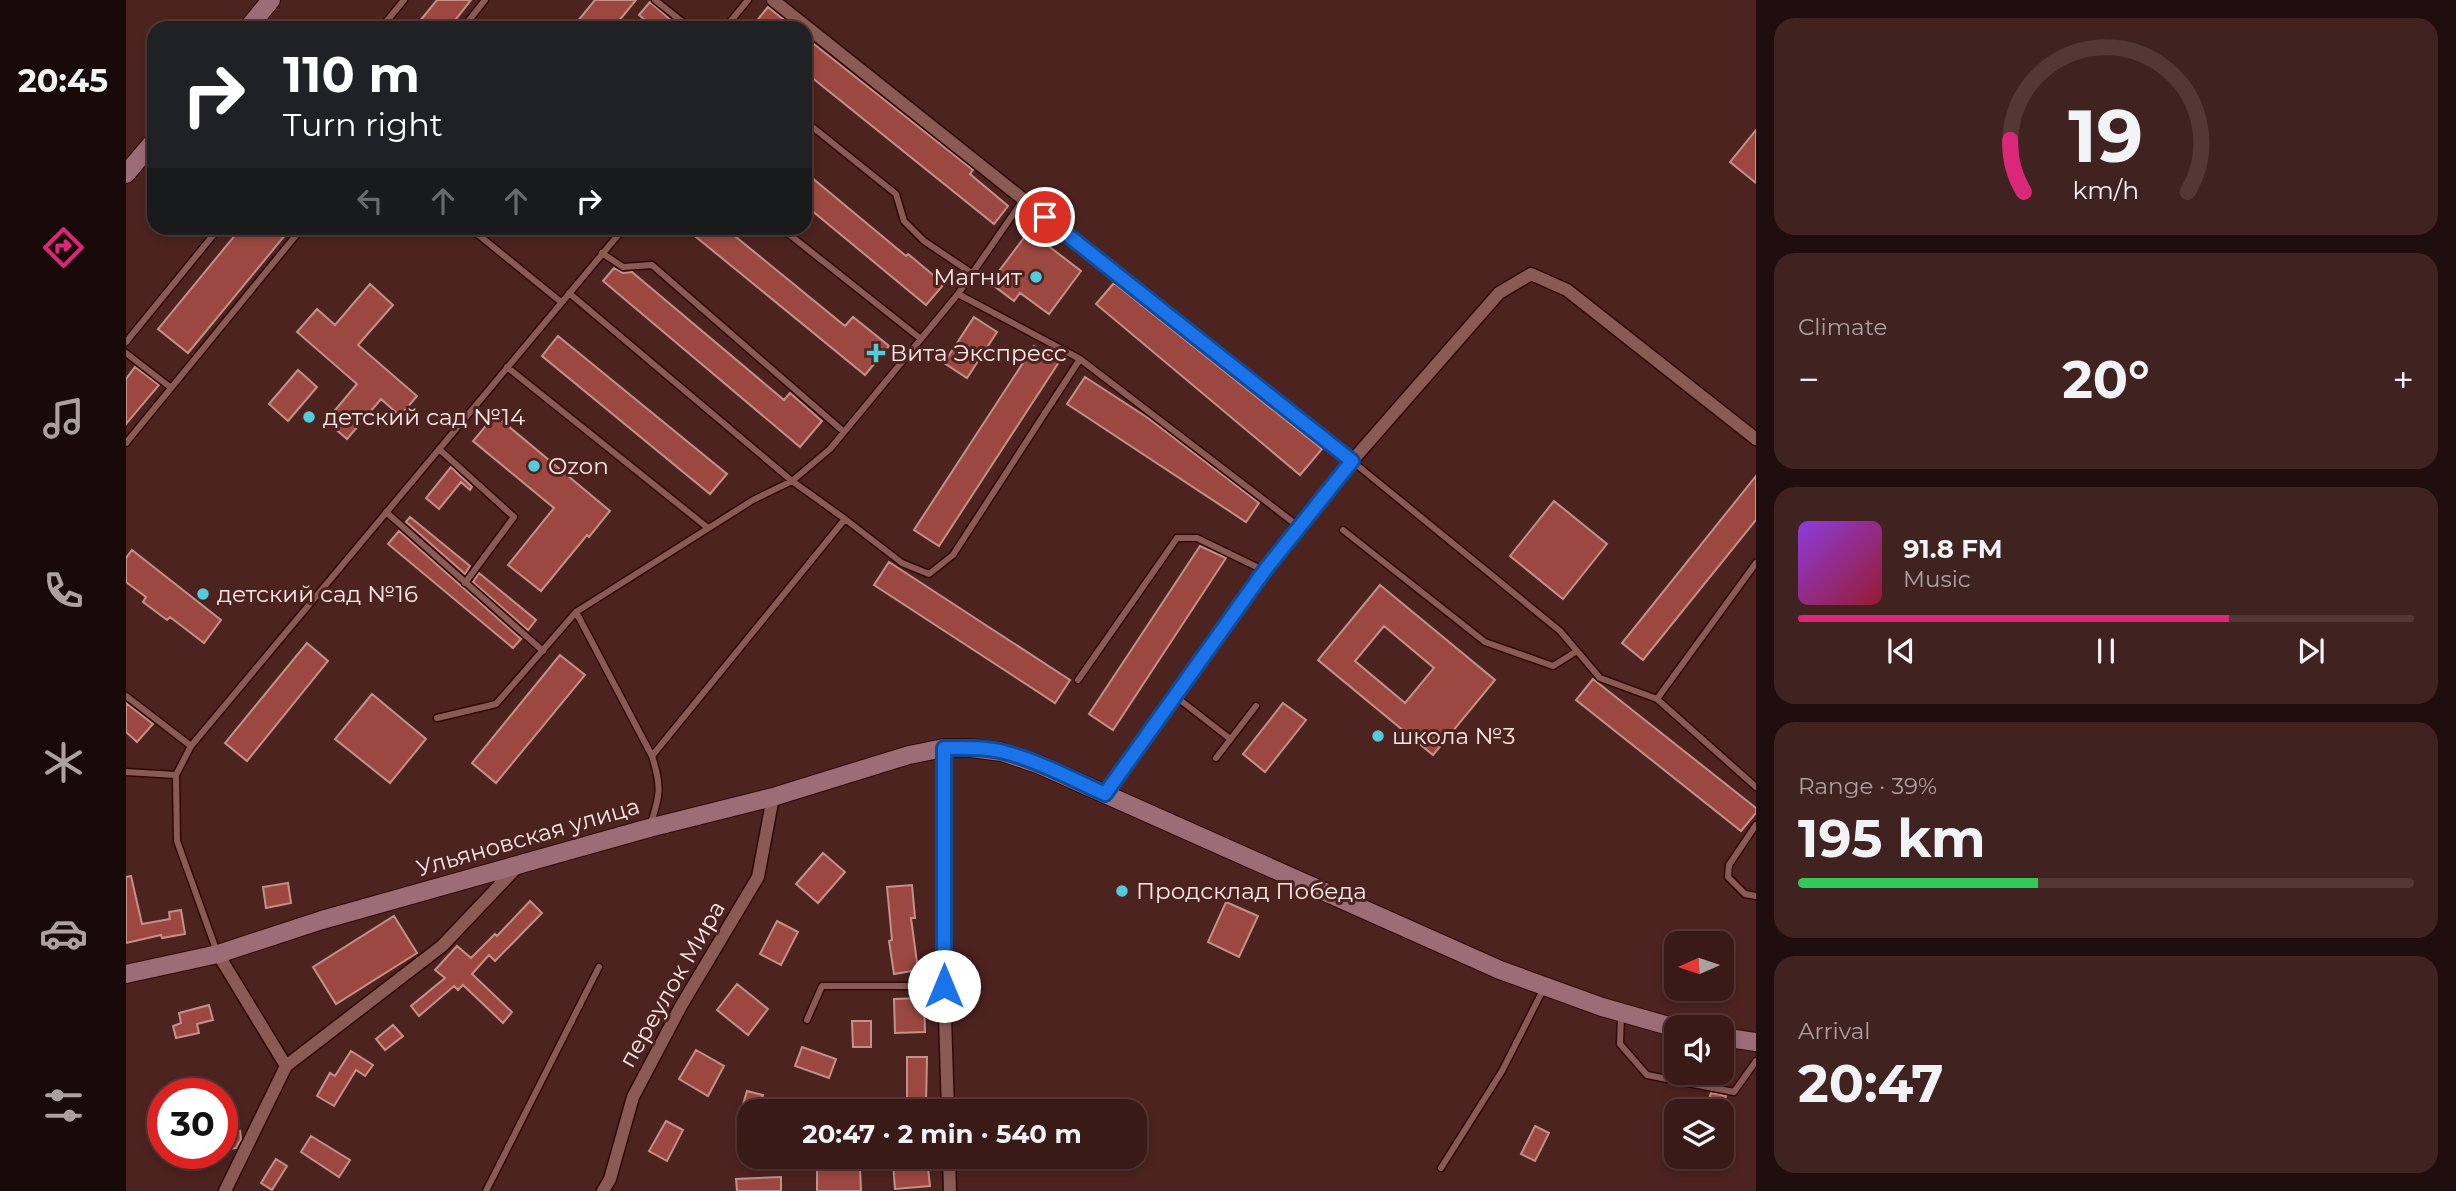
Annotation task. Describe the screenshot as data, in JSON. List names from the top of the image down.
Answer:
{
  "streets": {
    "street": ["Ульяновская улица", "переулок Мира"]
  },
  "crossings": [
    ["Ульяновская улица", "переулок Мира"]
  ],
  "places": {
    "other": [
      "Магнит",
      "детский сад №14",
      "Ozon",
      "детский сад №16",
      "школа №3",
      "Продсклад Победа"
    ],
    "health": ["Вита Экспресс"]
  },
  "north": "left",
  "page": {
    "tabs": "20:45",
    "turn": ["110 m", "Turn right"],
    "tile": [
      "Climate",
      ["Range · 39%", "195 km"],
      ["Arrival", "20:47"]
    ],
    "heat": ["−", "20°", "+"],
    "song": ["91.8 FM", "Music"],
    "limit": "30",
    "trip": "20:47 · 2 min · 540 m",
    "gauge": ["19", "km/h"]
  }
}
